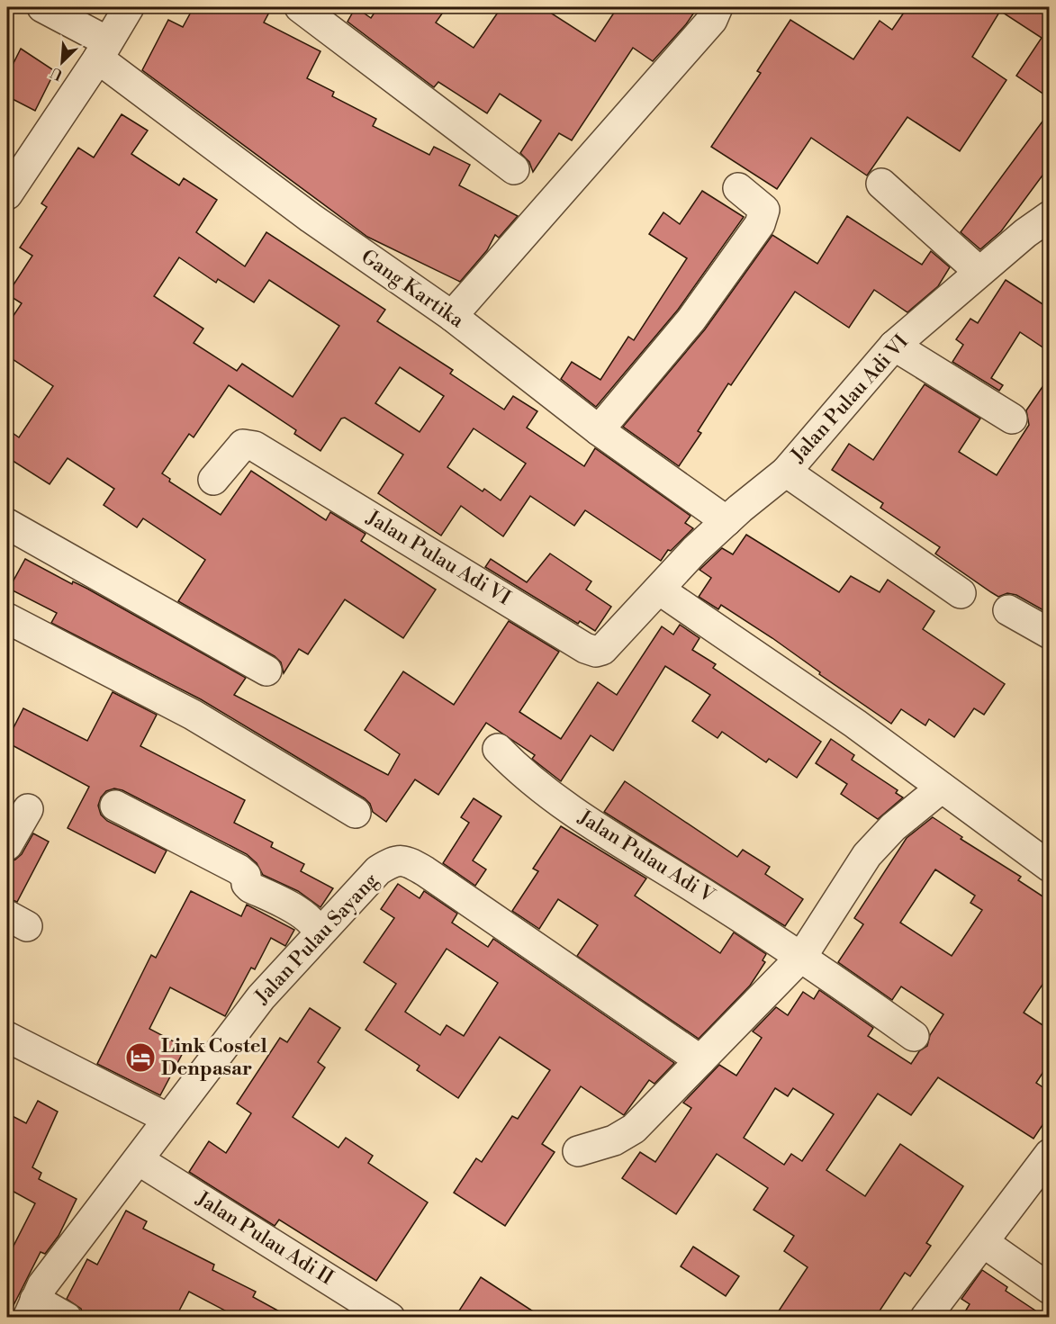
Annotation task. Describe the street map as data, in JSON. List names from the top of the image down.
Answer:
{
  "streets": {
    "street": [
      "Gang Kartika",
      "Jalan Pulau Adi VI",
      "Jalan Pulau Adi V",
      "Jalan Pulau Sayang",
      "Jalan Pulau Adi II"
    ]
  },
  "crossings": [
    ["Gang Kartika", "Jalan Pulau Adi VI"],
    ["Jalan Pulau Sayang", "Jalan Pulau Adi II"]
  ],
  "places": {
    "hotel": ["Link Costel Denpasar"]
  },
  "north": "bottom left"
}
